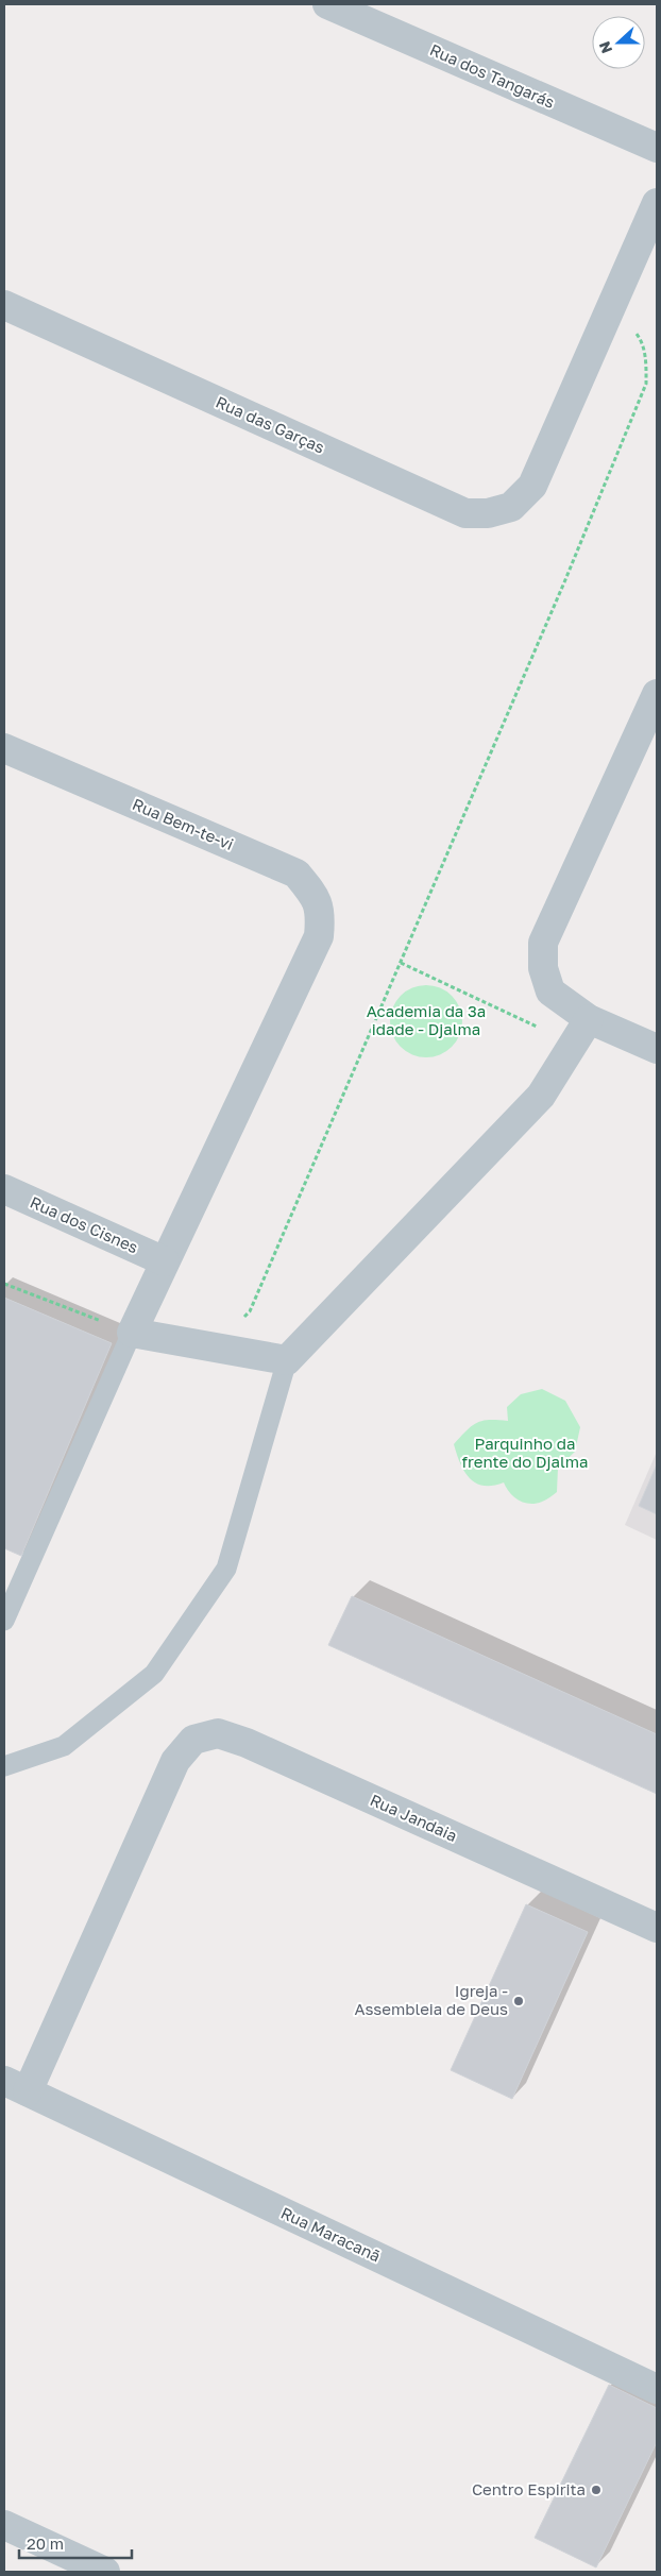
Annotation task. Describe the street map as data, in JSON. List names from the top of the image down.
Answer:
{
  "streets": {
    "street": [
      "Rua dos Tangarás",
      "Rua das Garças",
      "Rua Bem-te-vi",
      "Rua dos Cisnes",
      "Rua Jandaia",
      "Rua Maracanã"
    ]
  },
  "crossings": [
    ["Rua Bem-te-vi", "Rua dos Cisnes"],
    ["Rua Jandaia", "Rua Maracanã"]
  ],
  "parks": ["Academia da 3ª idade - Djalma", "Parquinho da frente do Djalma"],
  "places": ["Igreja - Assembleia de Deus", "Centro Espirita"],
  "scale_bar": "20 m",
  "north": "left"
}
